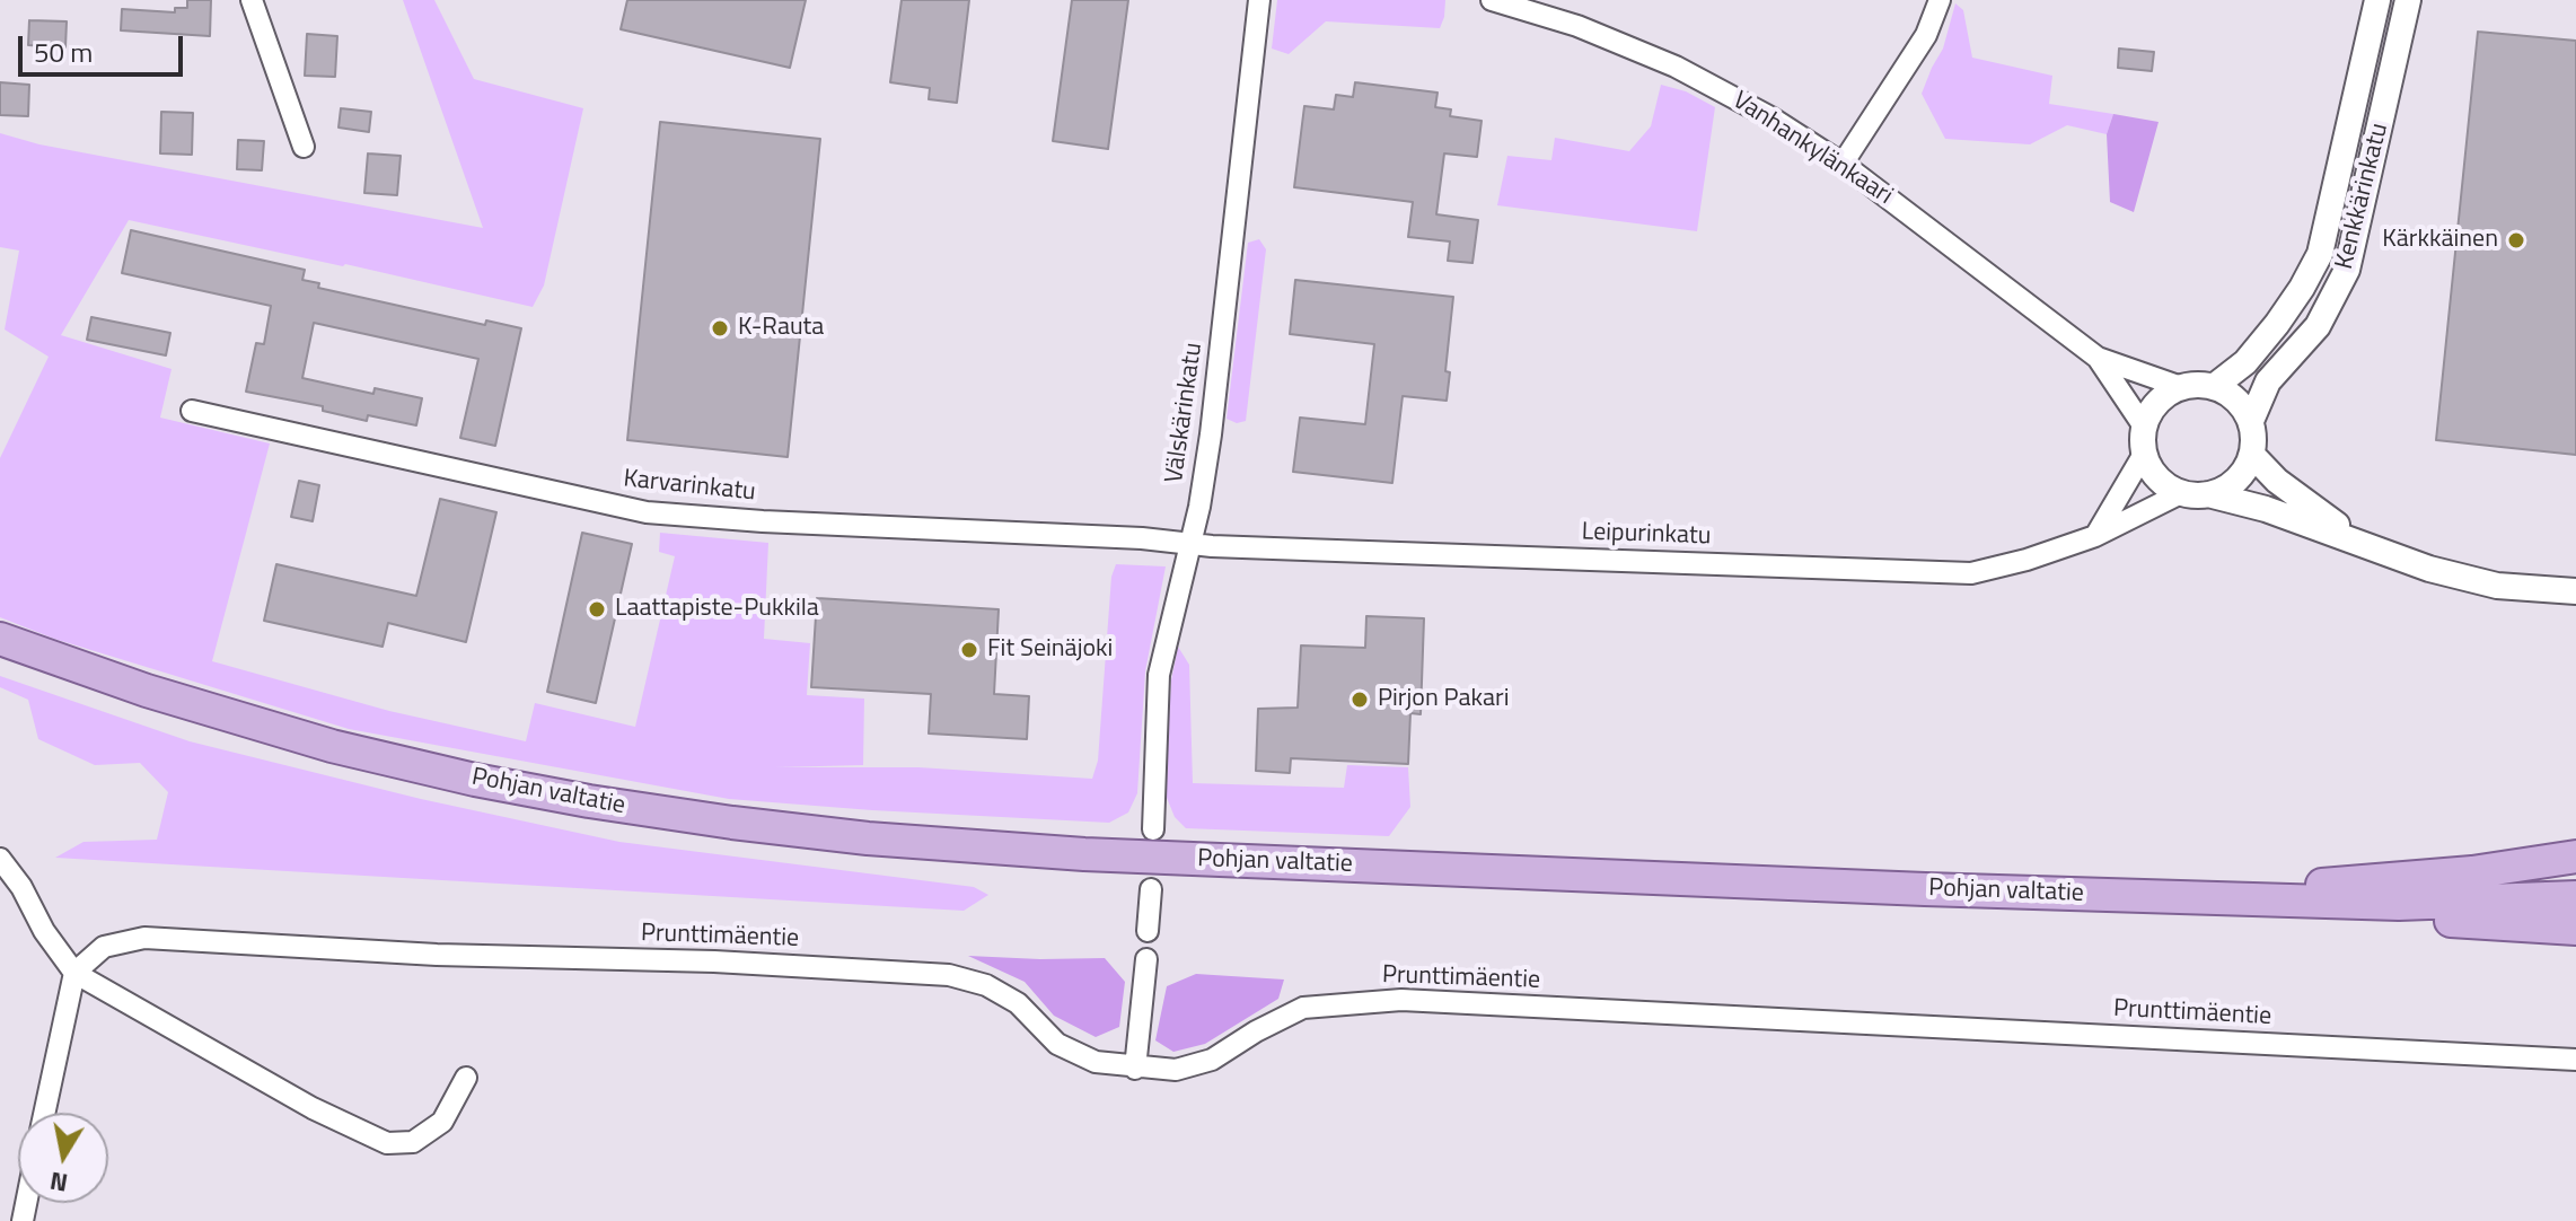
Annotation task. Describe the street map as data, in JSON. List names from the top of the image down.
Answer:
{
  "streets": {
    "main road": ["Pohjan valtatie"],
    "street": [
      "Vanhankylänkaari",
      "Kenkkärinkatu",
      "Välskärinkatu",
      "Karvarinkatu",
      "Leipurinkatu",
      "Prunttimäentie"
    ]
  },
  "crossings": [
    ["Vanhankylänkaari", "Kenkkärinkatu"],
    ["Vanhankylänkaari", "Leipurinkatu"],
    ["Kenkkärinkatu", "Leipurinkatu"],
    ["Välskärinkatu", "Karvarinkatu"],
    ["Välskärinkatu", "Leipurinkatu"],
    ["Karvarinkatu", "Leipurinkatu"]
  ],
  "places": [
    "Kärkkäinen",
    "K-Rauta",
    "Laattapiste-Pukkila",
    "Fit Seinäjoki",
    "Pirjon Pakari"
  ],
  "scale_bar": "50 m",
  "north": "bottom"
}
